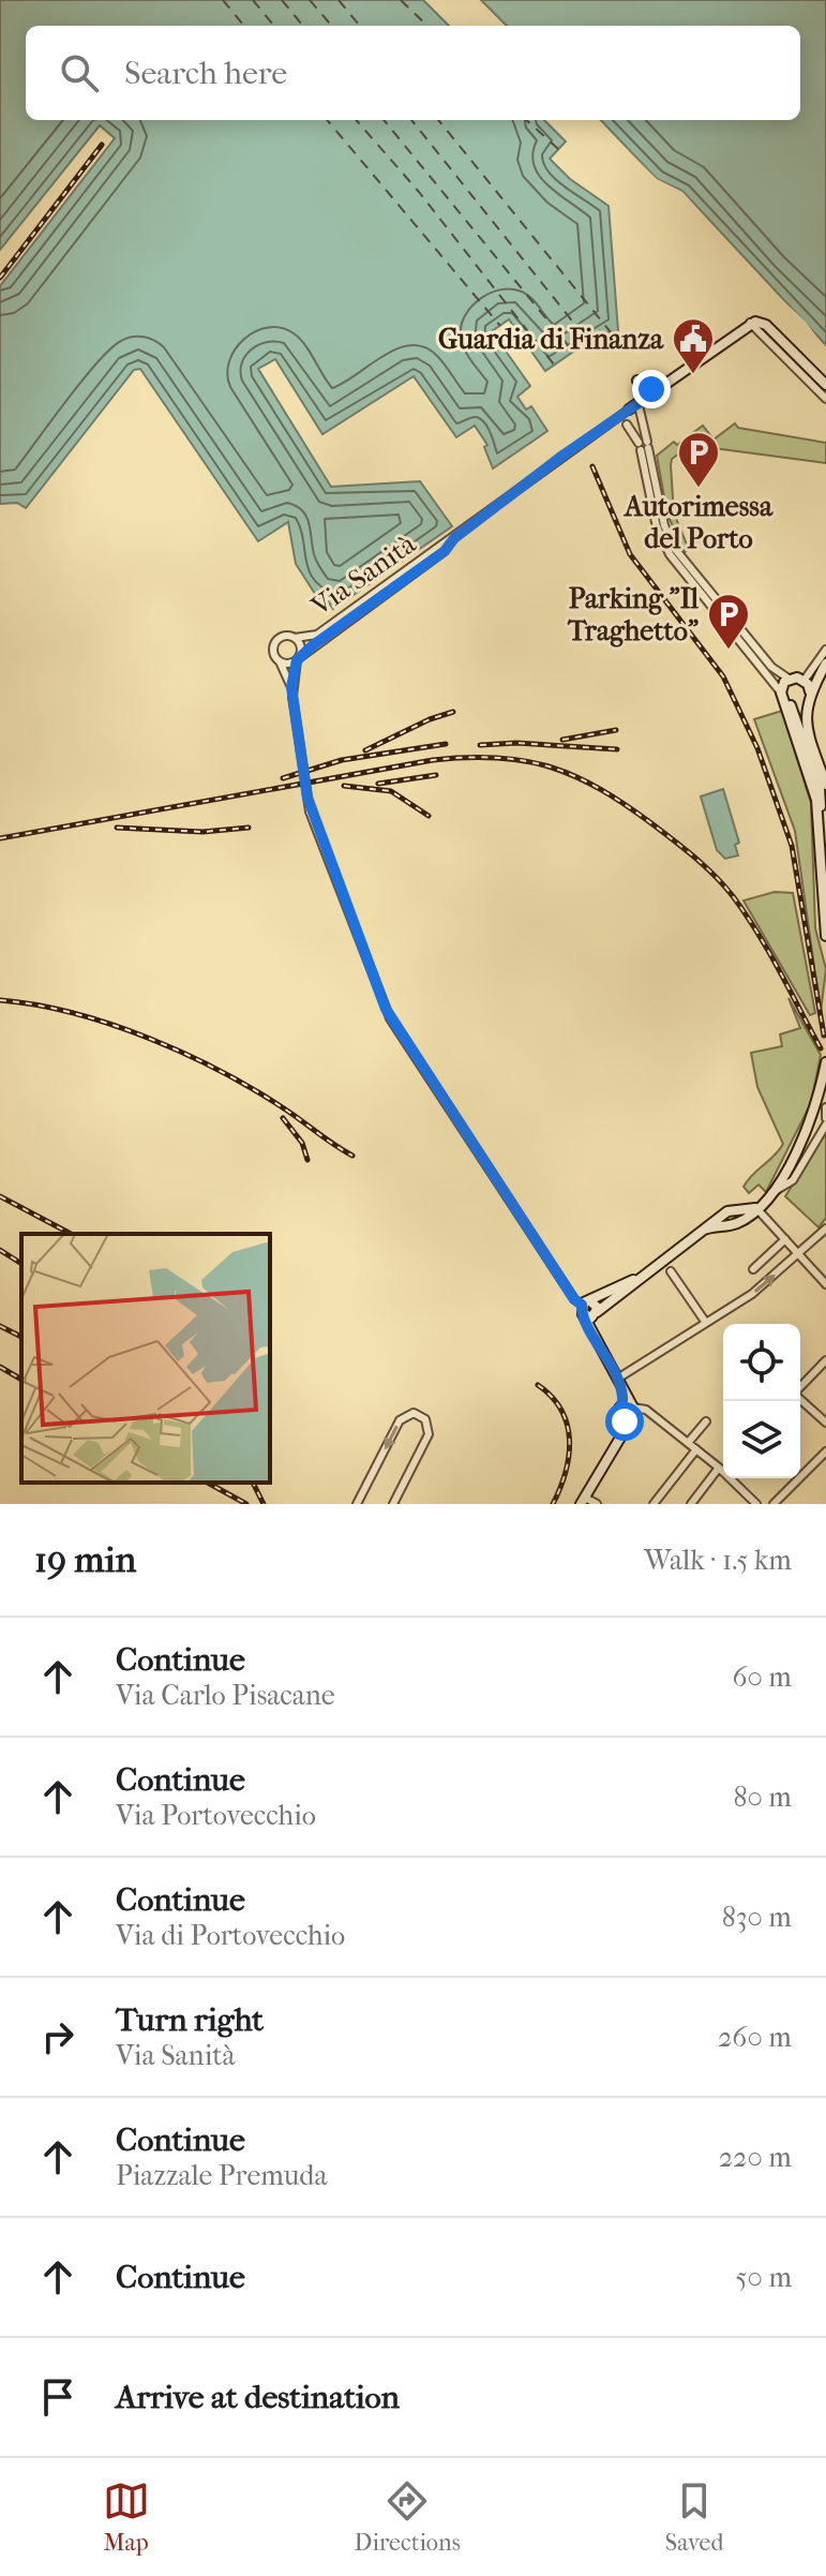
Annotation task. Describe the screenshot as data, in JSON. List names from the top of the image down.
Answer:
{
  "streets": {
    "street": ["Via Sanità"]
  },
  "places": {
    "public building": ["Guardia di Finanza"],
    "parking": ["Autorimessa del Porto", "Parking \"Il Traghetto\""]
  },
  "page": {
    "search": "Search here",
    "heading": ["19 min", "Walk · 1.5 km"],
    "list": [
      ["Continue", "Via Carlo Pisacane", "60 m"],
      ["Continue", "Via Portovecchio", "80 m"],
      ["Continue", "Via di Portovecchio", "830 m"],
      ["Turn right", "Via Sanità", "260 m"],
      ["Continue", "Piazzale Premuda", "220 m"],
      ["Continue", "50 m"],
      "Arrive at destination"
    ],
    "nav": ["Map", "Directions", "Saved"]
  }
}
